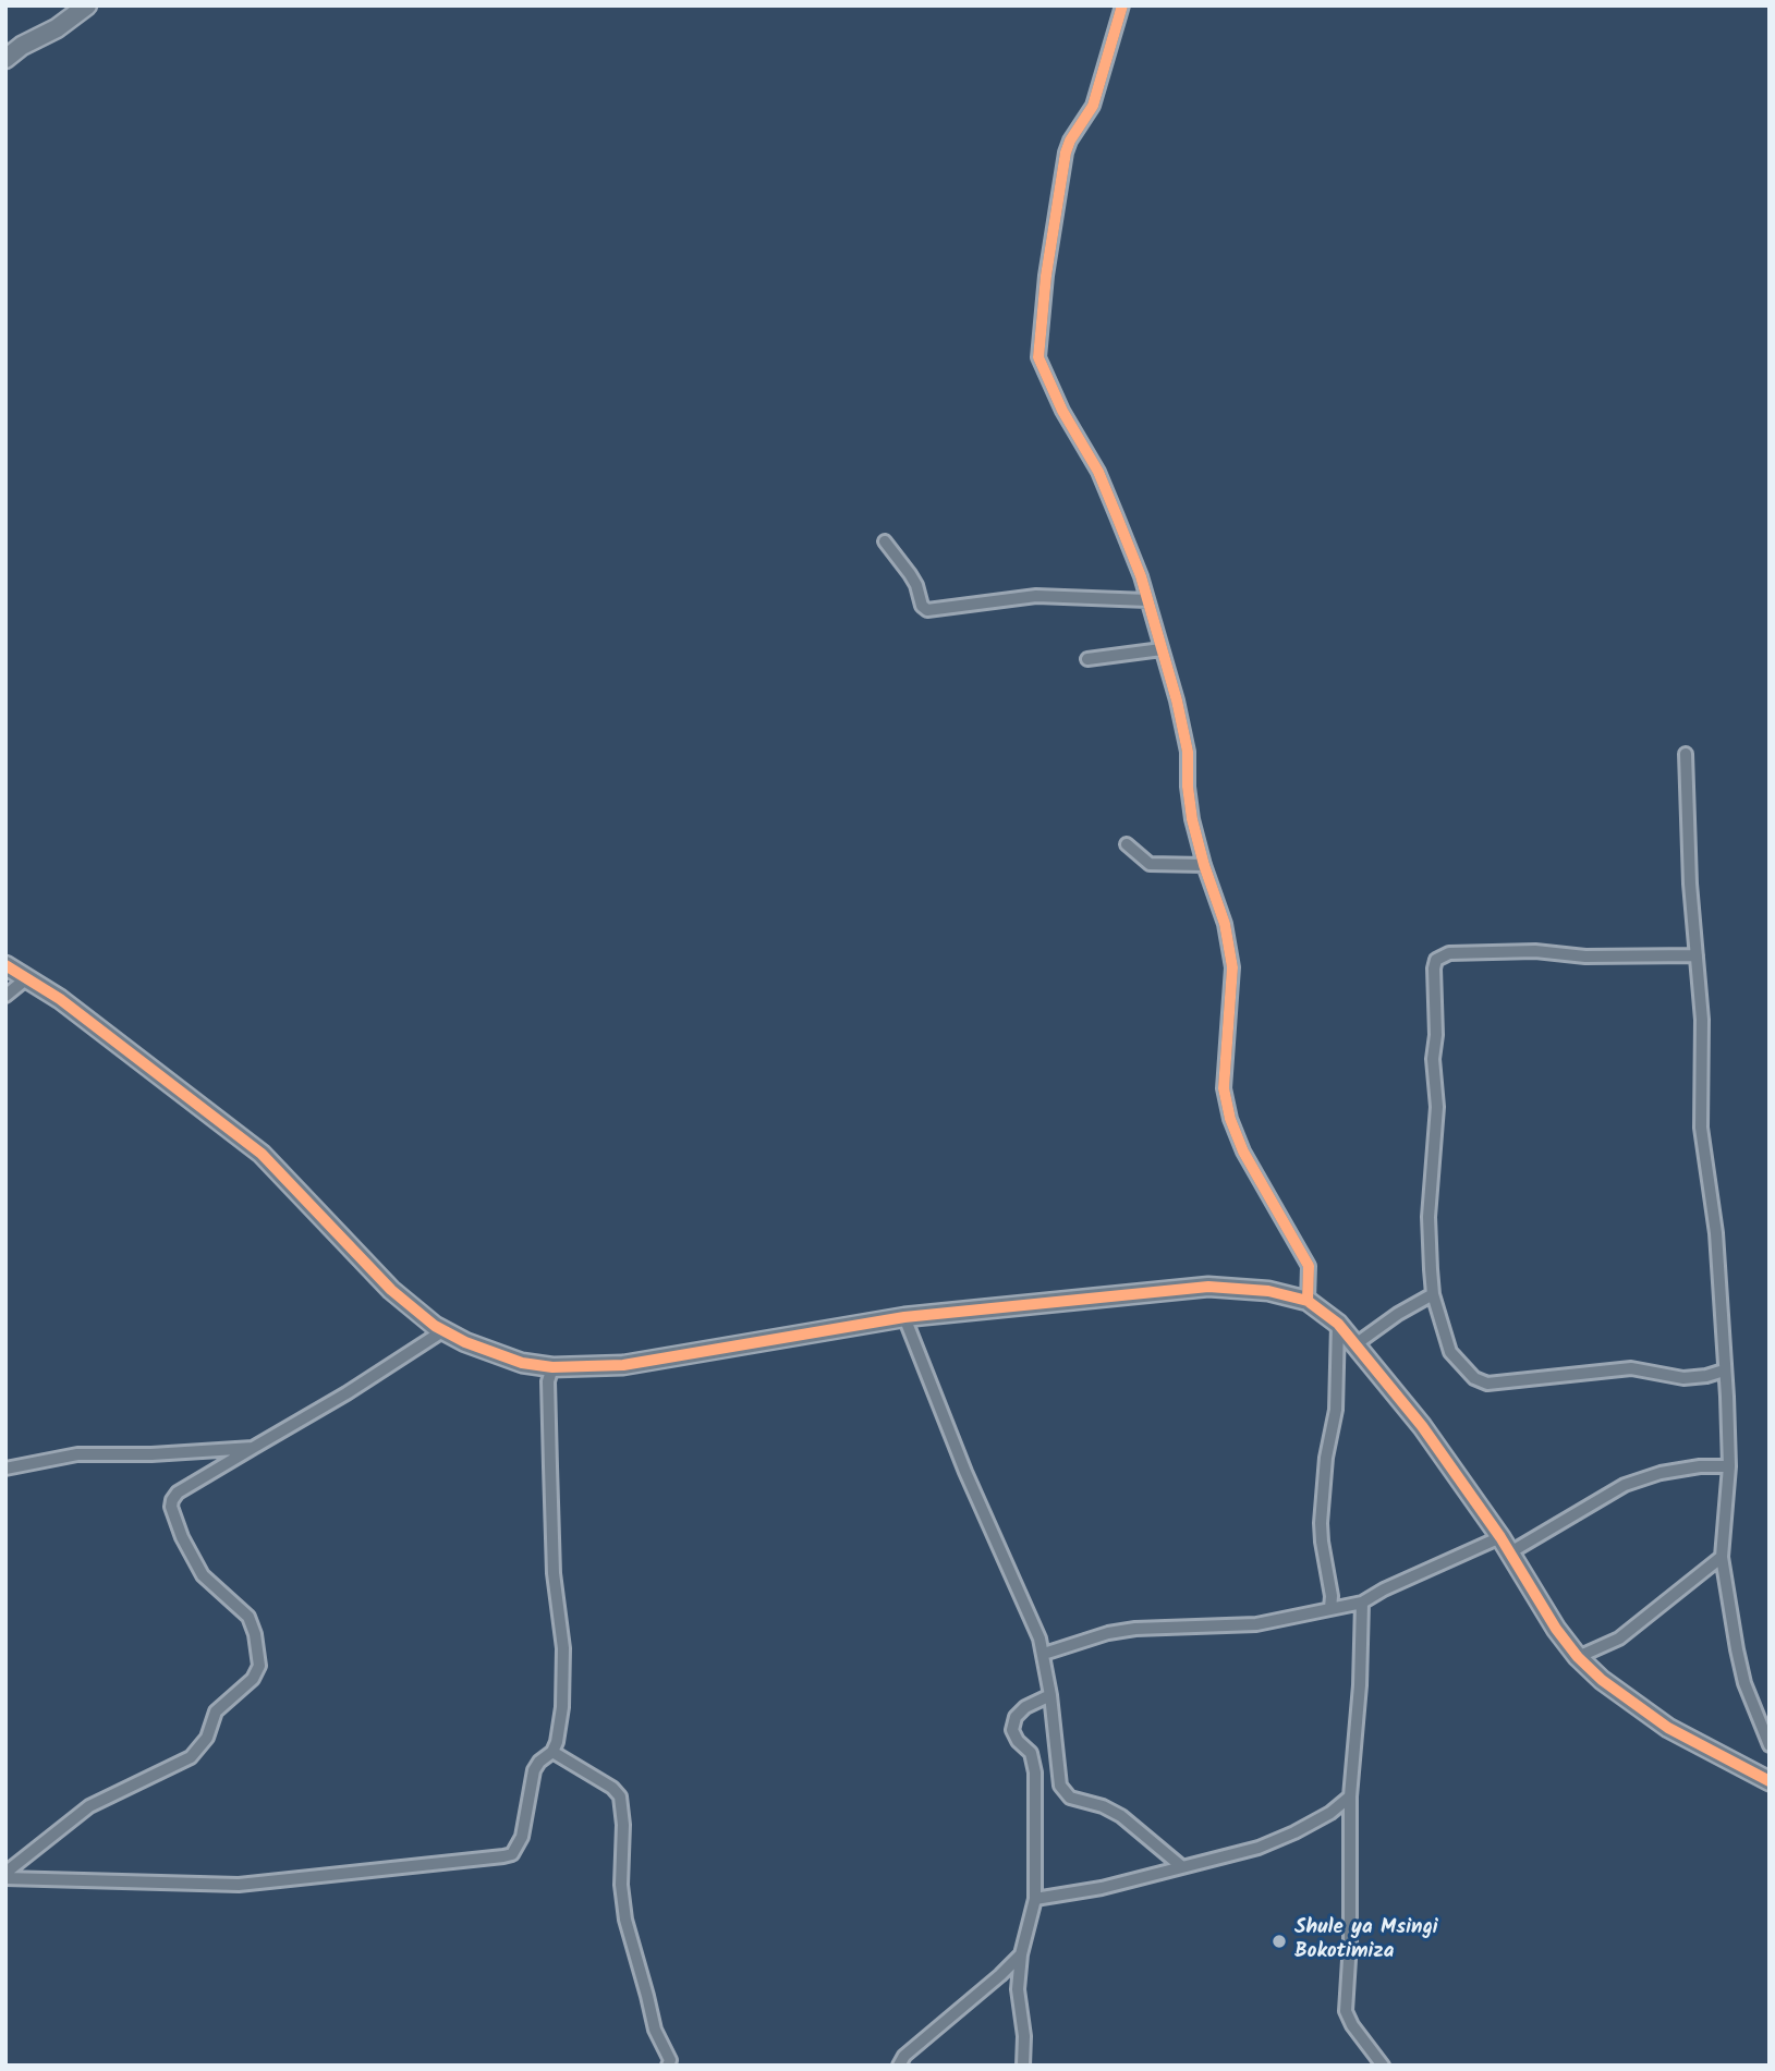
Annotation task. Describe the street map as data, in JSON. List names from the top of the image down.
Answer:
{
  "places": ["Shule ya Msingi Bokotimiza"]
}
